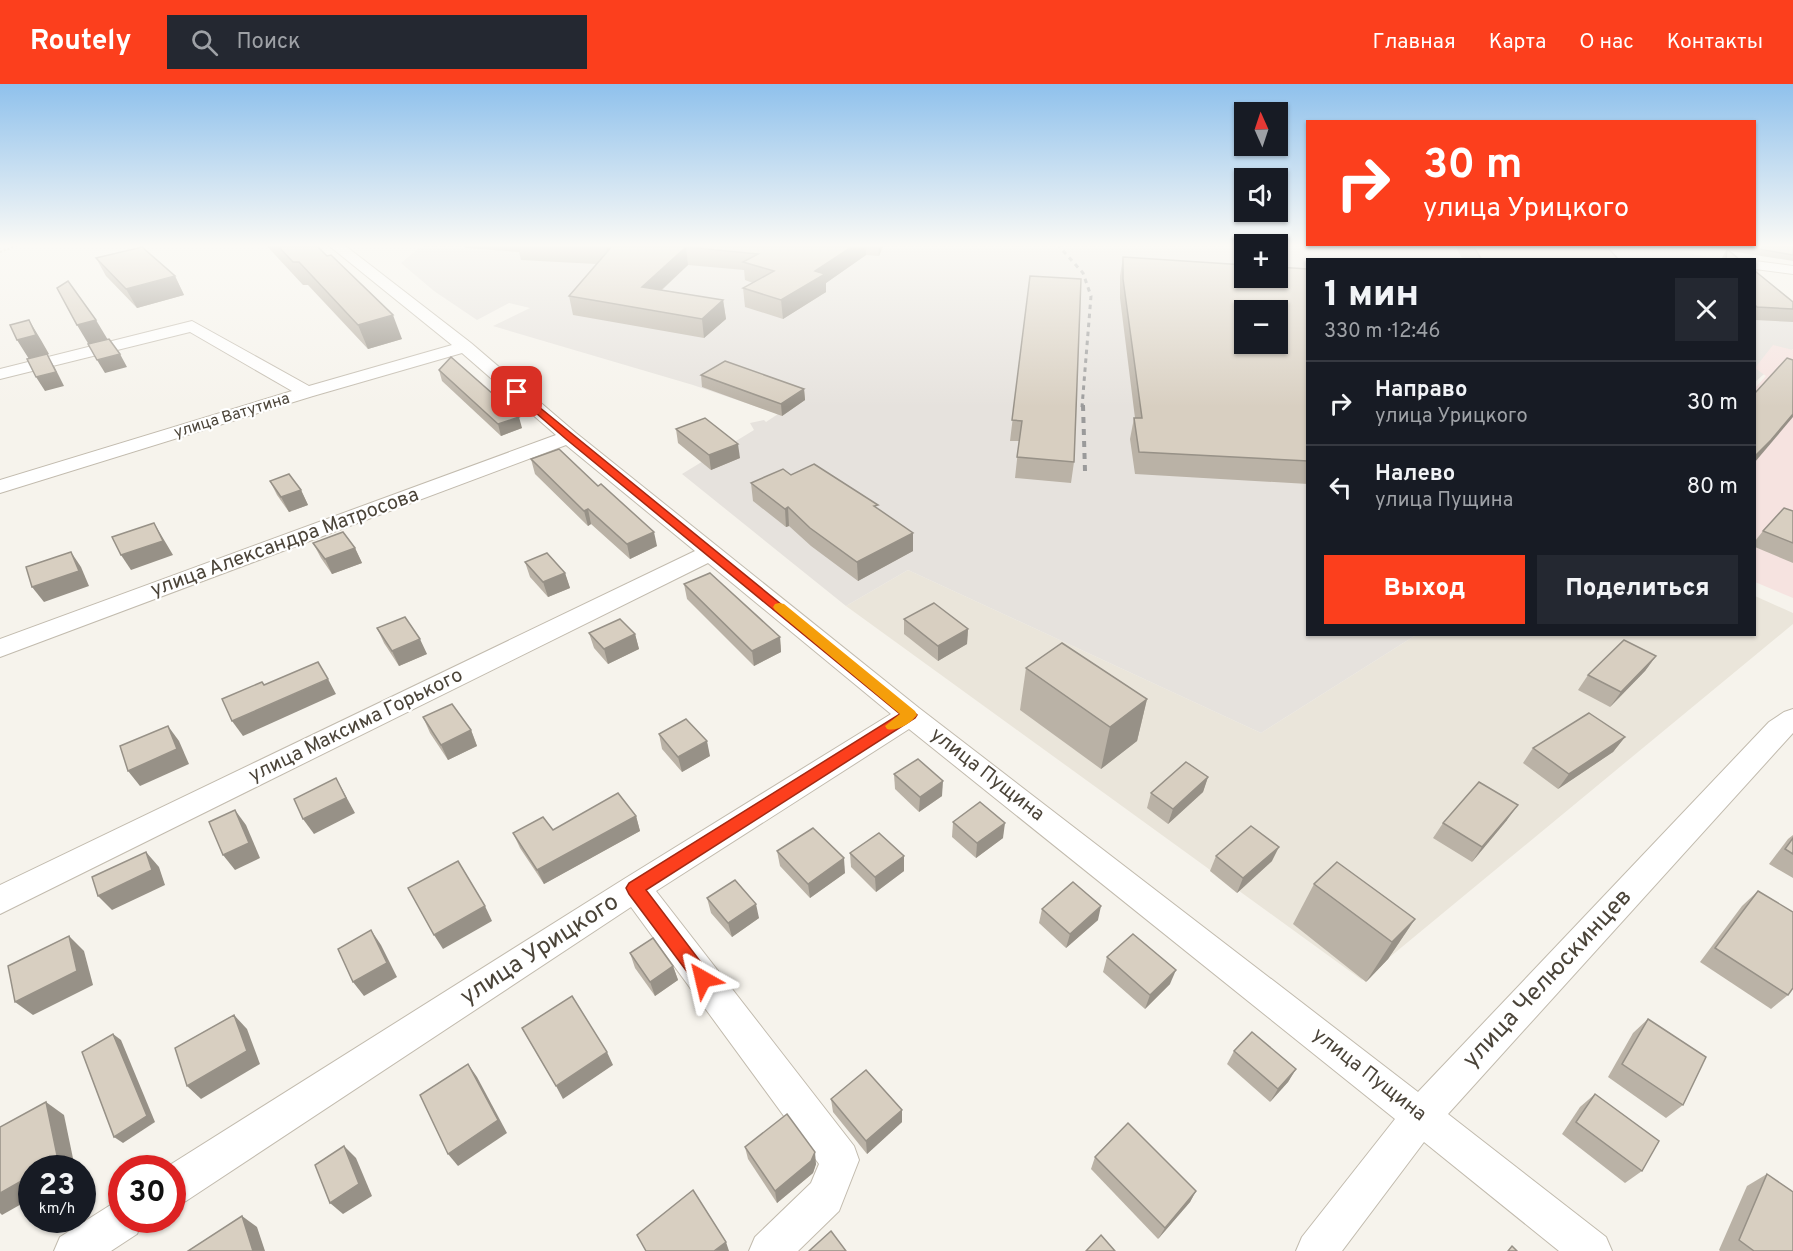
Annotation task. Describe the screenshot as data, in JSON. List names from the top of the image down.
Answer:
{
  "streets": {
    "street": [
      "улица Ватутина",
      "улица Александра Матросова",
      "улица Максима Горького",
      "улица Пущина",
      "улица Урицкого",
      "улица Челюскинцев"
    ]
  },
  "crossings": [
    ["улица Ватутина", "улица Пущина"],
    ["улица Александра Матросова", "улица Пущина"],
    ["улица Максима Горького", "улица Пущина"],
    ["улица Пущина", "улица Урицкого"],
    ["улица Пущина", "улица Челюскинцев"]
  ],
  "north": "top",
  "page": {
    "header": "Routely",
    "search": "Поиск",
    "nav": [
      "Главная",
      "Карта",
      "О нас",
      "Контакты"
    ],
    "map_buttons": ["+", "−"],
    "turn": ["30 m", "улица Урицкого"],
    "heading": ["1 мин", "330 m · 12:46"],
    "list": [
      {
        "name": "Направо",
        "note": "улица Урицкого",
        "value": "30 m"
      },
      {
        "name": "Налево",
        "note": "улица Пущина",
        "value": "80 m"
      }
    ],
    "buttons": ["Выход", "Поделиться"],
    "speed": "23 km/h",
    "limit": "30"
  }
}
